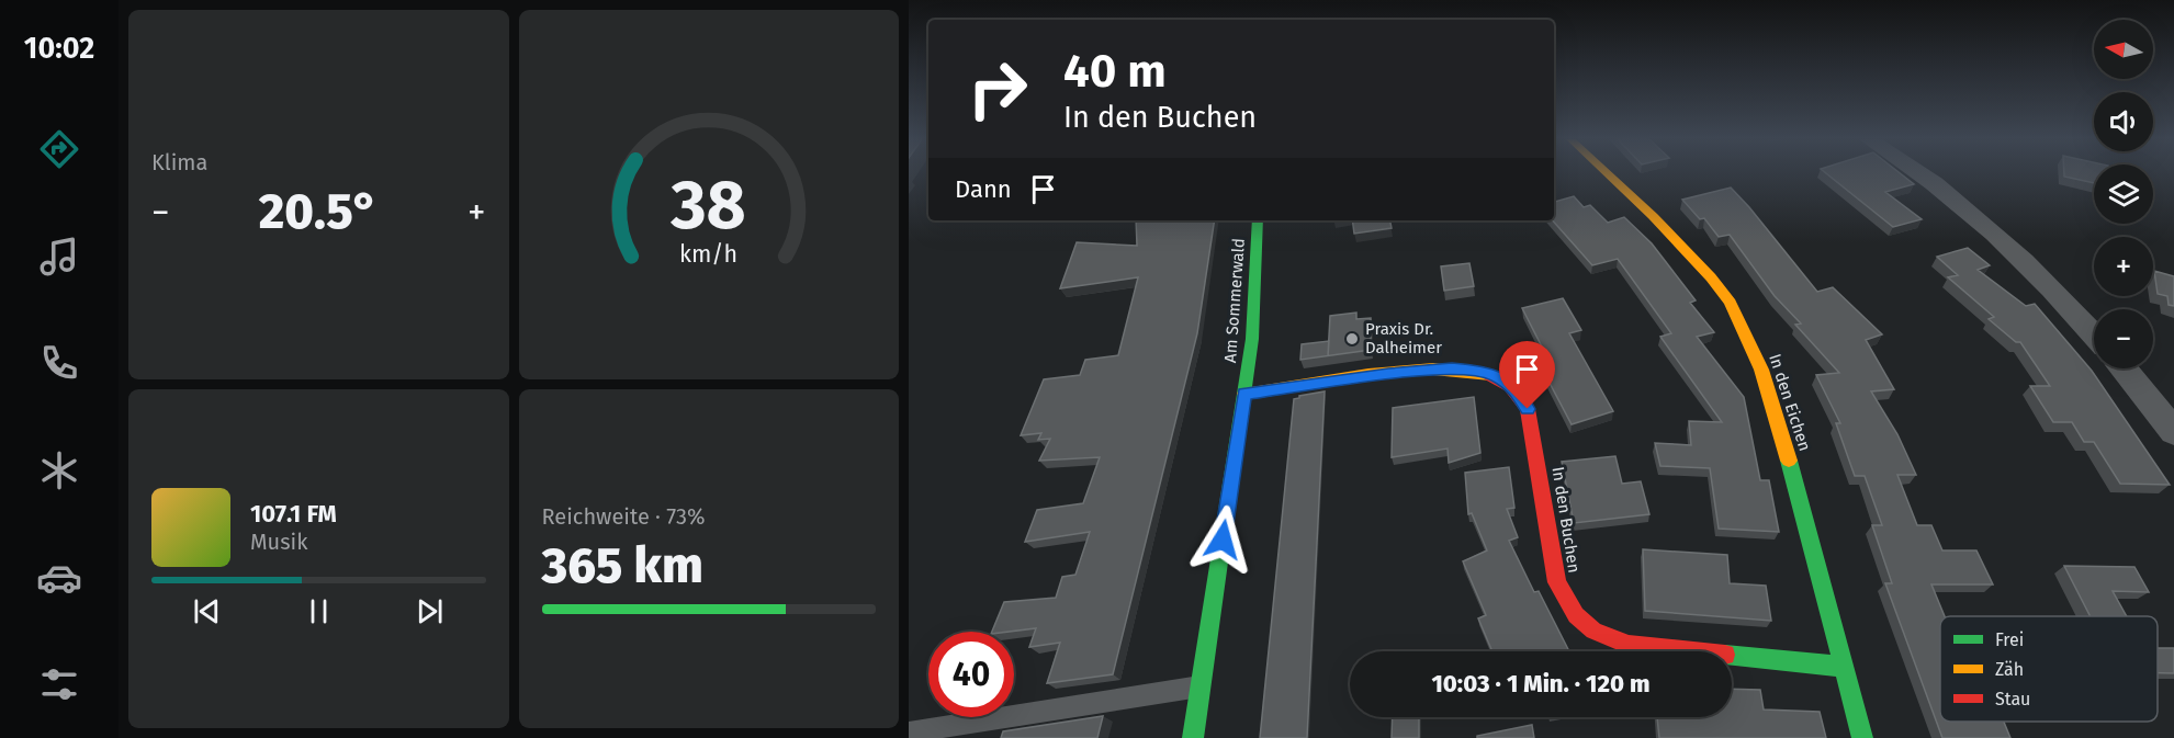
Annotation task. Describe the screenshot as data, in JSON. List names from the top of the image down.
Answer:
{
  "streets": {
    "street": ["Am Sommerwald", "In den Eichen", "In den Buchen"]
  },
  "crossings": [
    ["Am Sommerwald", "In den Buchen"],
    ["In den Eichen", "In den Buchen"]
  ],
  "places": ["Praxis Dr. Dalheimer"],
  "legend": ["Frei", "Zäh", "Stau"],
  "north": "left",
  "page": {
    "tabs": "10:02",
    "tile": [
      "Klima",
      ["Reichweite · 73%", "365 km"]
    ],
    "map_buttons": ["+", "−"],
    "turn": ["40 m", "In den Buchen"],
    "then": "Dann",
    "heat": ["−", "20.5°", "+"],
    "song": ["107.1 FM", "Musik"],
    "limit": "40",
    "trip": "10:03 · 1 Min. · 120 m",
    "gauge": ["38", "km/h"]
  }
}
